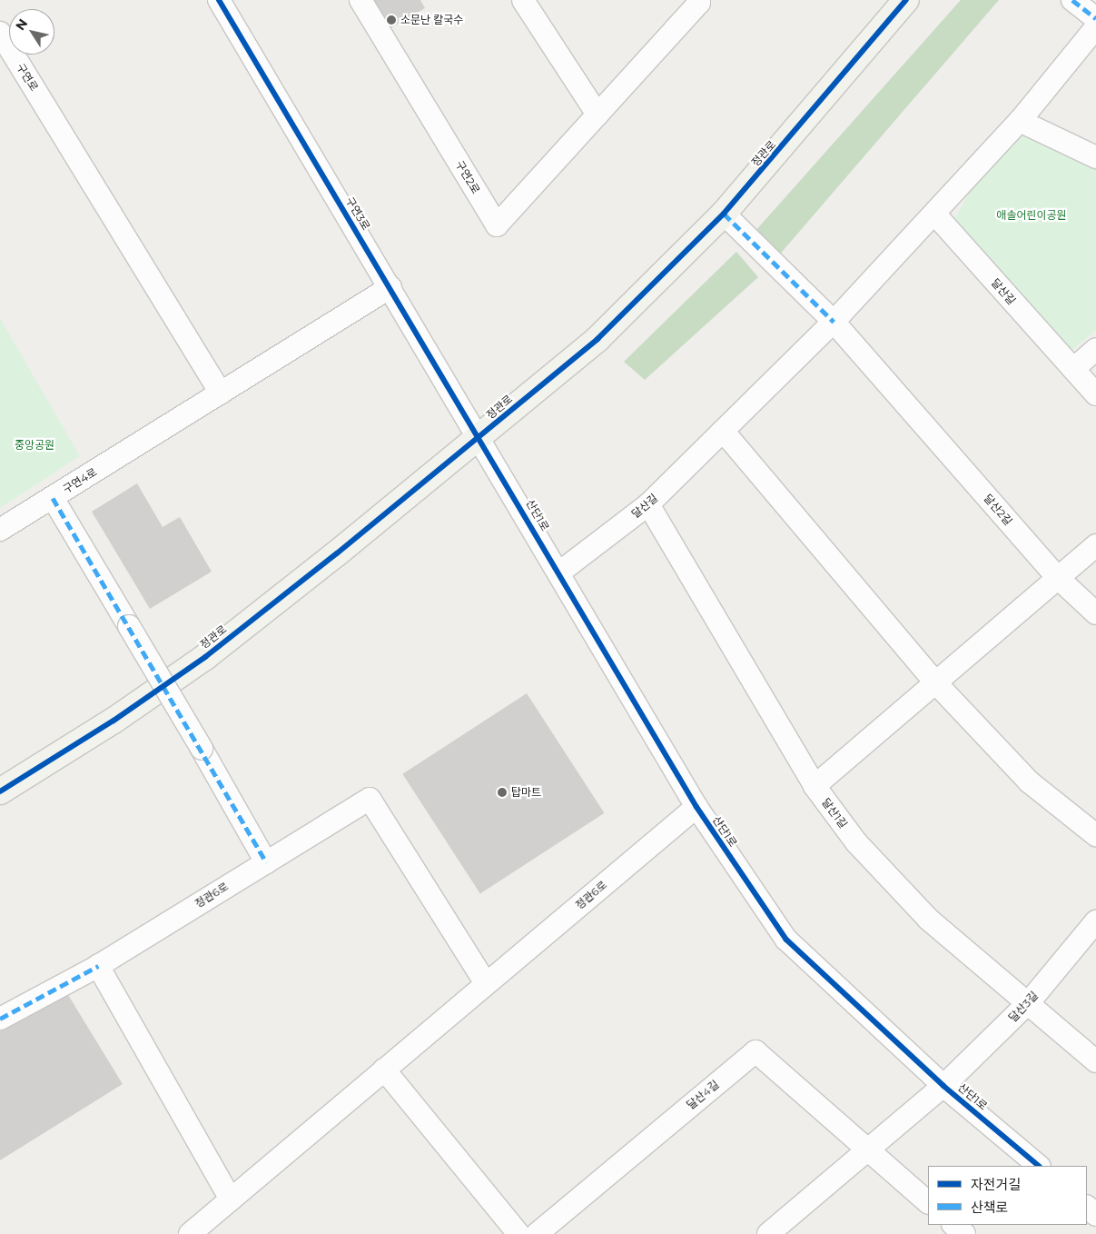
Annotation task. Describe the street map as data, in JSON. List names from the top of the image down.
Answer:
{
  "streets": {
    "street": [
      "구연로",
      "정관로",
      "구연2로",
      "구연3로",
      "달산길",
      "구연4로",
      "달산2길",
      "산단1로",
      "달산1길",
      "정관6로",
      "달산3길",
      "달산4길"
    ]
  },
  "crossings": [
    ["구연로", "구연4로"],
    ["정관로", "구연3로"],
    ["정관로", "산단1로"],
    ["구연3로", "산단1로"],
    ["달산길", "달산2길"],
    ["달산길", "산단1로"],
    ["달산길", "달산1길"],
    ["산단1로", "정관6로"],
    ["산단1로", "달산3길"],
    ["달산1길", "달산3길"],
    ["달산3길", "달산4길"]
  ],
  "parks": ["애솔어린이공원", "중앙공원"],
  "places": ["소문난 칼국수", "탑마트"],
  "legend": ["자전거길", "산책로"],
  "north": "top left"
}
